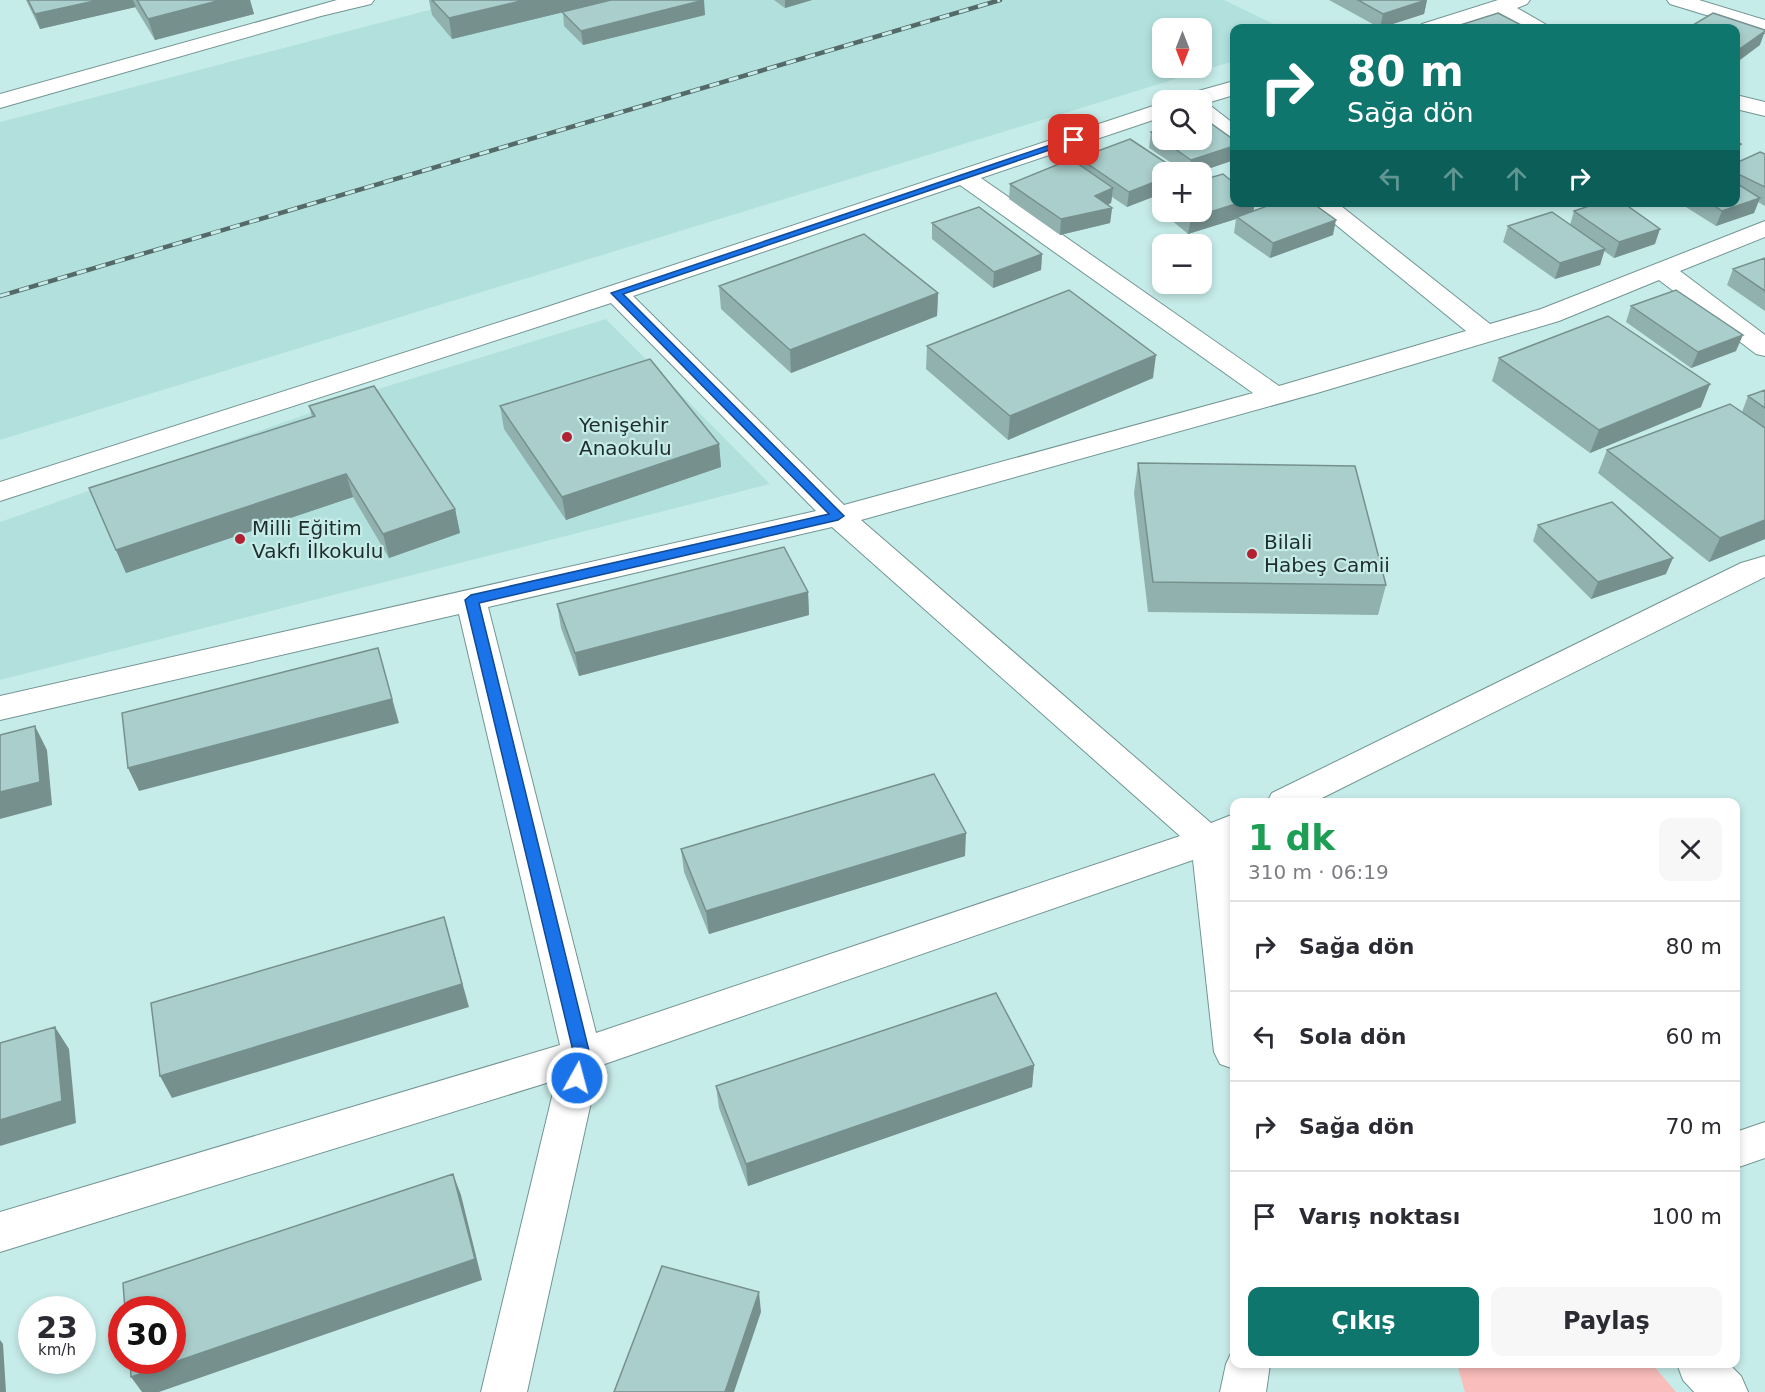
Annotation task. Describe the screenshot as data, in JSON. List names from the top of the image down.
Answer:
{
  "places": ["Yenişehir Anaokulu", "Milli Eğitim Vakfı İlkokulu", "Bilali Habeş Camii"],
  "north": "bottom",
  "page": {
    "map_buttons": ["+", "−"],
    "turn": ["80 m", "Sağa dön"],
    "heading": ["1 dk", "310 m · 06:19"],
    "list": [
      {
        "name": "Sağa dön",
        "value": "80 m"
      },
      {
        "name": "Sola dön",
        "value": "60 m"
      },
      {
        "name": "Sağa dön",
        "value": "70 m"
      },
      {
        "name": "Varış noktası",
        "value": "100 m"
      }
    ],
    "buttons": ["Çıkış", "Paylaş"],
    "speed": "23 km/h",
    "limit": "30"
  }
}
